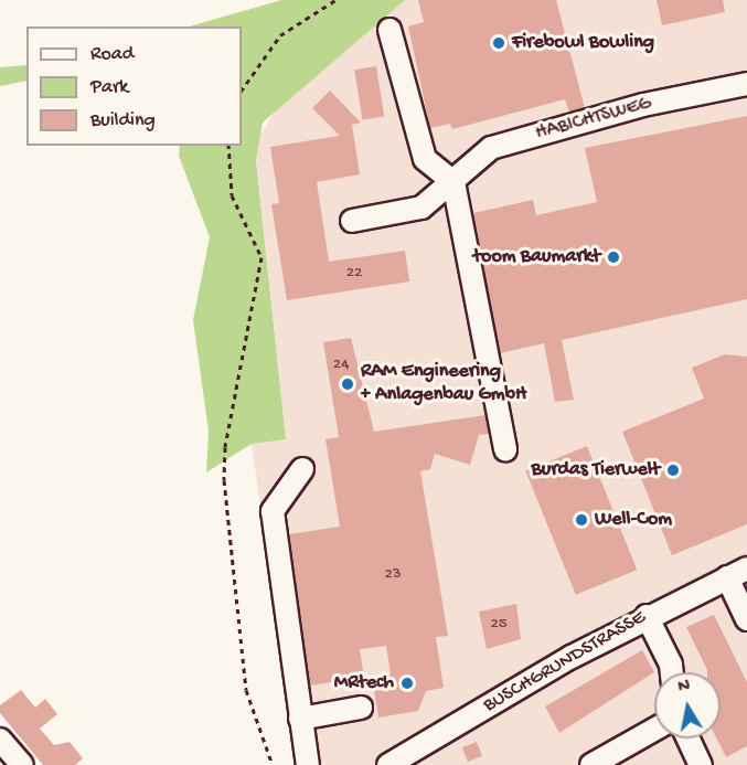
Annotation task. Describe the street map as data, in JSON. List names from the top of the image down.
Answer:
{
  "streets": {
    "street": ["HABICHTSWEG", "BUSCHGRUNDSTRASSE"]
  },
  "places": [
    "Firebowl Bowling",
    "toom Baumarkt",
    "RAM Engineering + Anlagenbau GmbH",
    "Burdas Tierwelt",
    "Well-Com",
    "MRtech"
  ],
  "house_numbers": [
    "22",
    "24",
    "23",
    "25"
  ],
  "legend": ["Road", "Park", "Building"],
  "north": "top"
}
